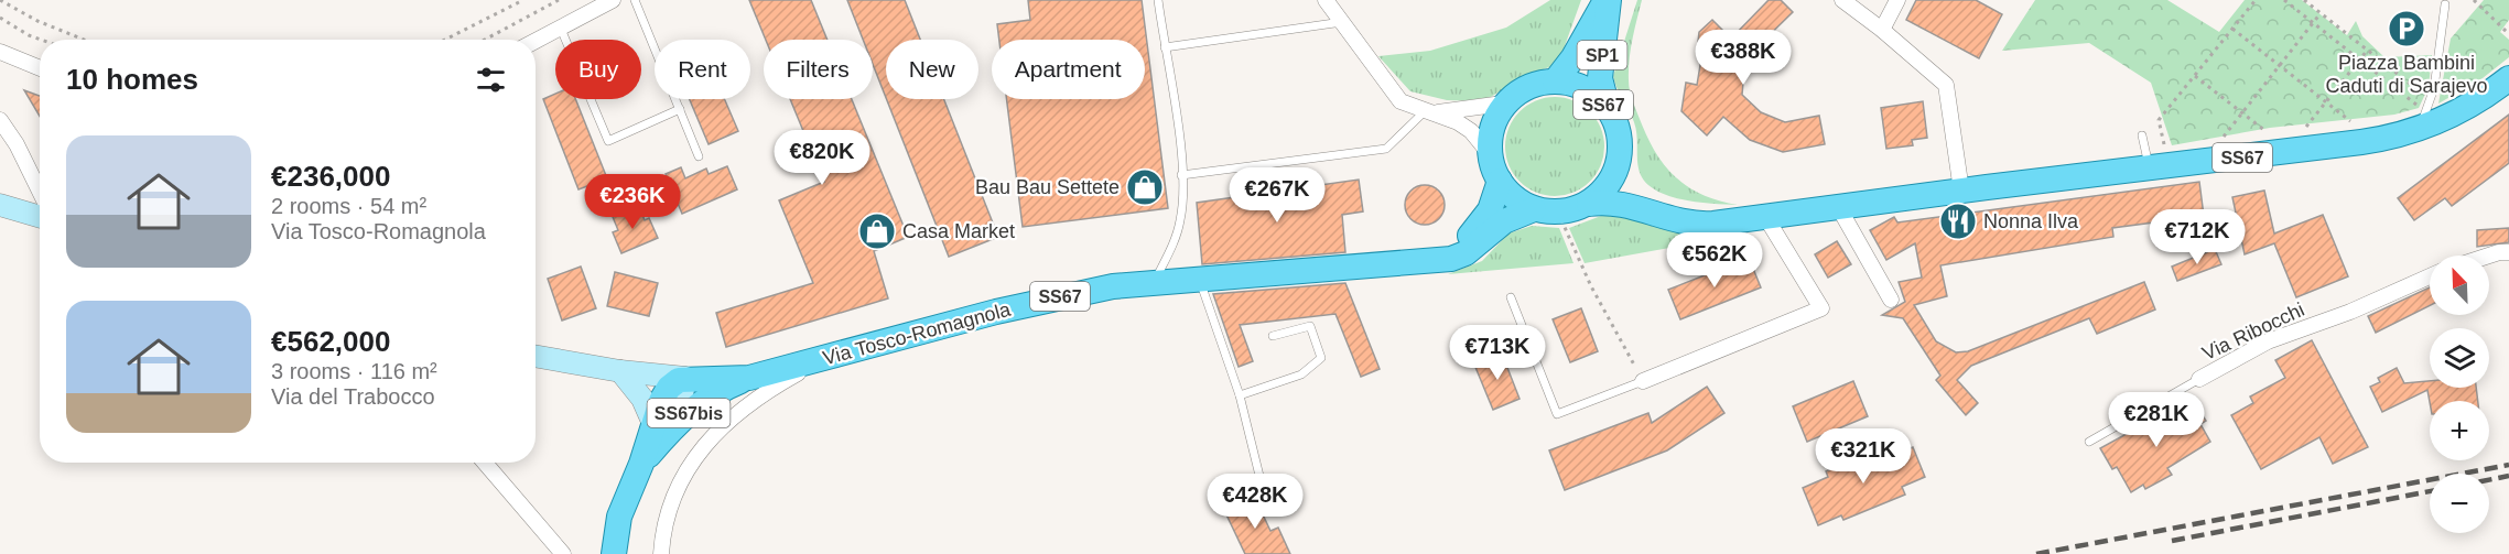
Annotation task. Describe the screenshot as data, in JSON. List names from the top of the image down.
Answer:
{
  "streets": {
    "main road": [
      "SP1",
      "SS67",
      "Via Tosco-Romagnola",
      "SS67bis"
    ],
    "street": ["Via Ribocchi"]
  },
  "crossings": [
    ["SP1", "SS67"],
    ["SS67", "Via Tosco-Romagnola"],
    ["Via Tosco-Romagnola", "SS67bis"]
  ],
  "places": {
    "parking": ["Piazza Bambini Caduti di Sarajevo"],
    "shop": ["Bau Bau Settete", "Casa Market"],
    "restaurant": ["Nonna Ilva"]
  },
  "north": "top left",
  "page": {
    "price": [
      "€388K",
      "€820K",
      "€267K",
      "€236K",
      "€712K",
      "€562K",
      "€713K",
      "€281K",
      "€321K",
      "€428K"
    ],
    "chip": [
      "Buy",
      "Rent",
      "Filters",
      "New",
      "Apartment"
    ],
    "heading": "10 homes",
    "list": [
      {
        "name": "€236,000",
        "note": "2 rooms · 54 m² · Via Tosco-Romagnola"
      },
      {
        "name": "€562,000",
        "note": "3 rooms · 116 m² · Via del Trabocco"
      }
    ],
    "map_buttons": ["+", "−"]
  }
}
